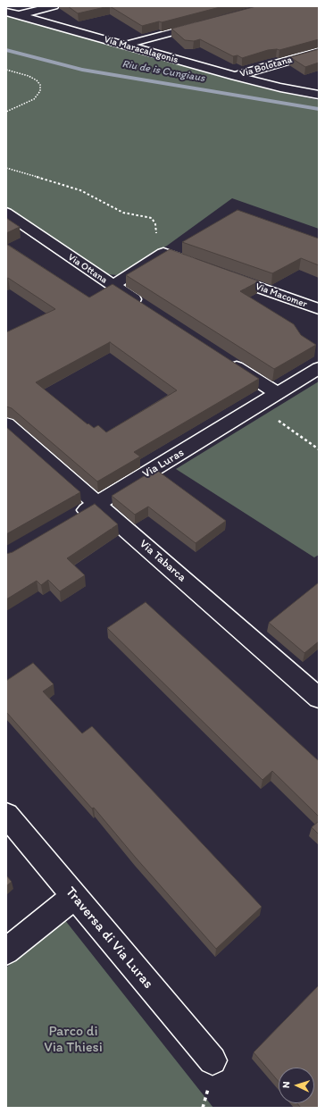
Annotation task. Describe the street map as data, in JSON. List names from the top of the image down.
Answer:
{
  "streets": {
    "street": [
      "Via Maracalagonis",
      "Via Bolotana",
      "Via Ottana",
      "Via Macomer",
      "Via Luras",
      "Via Tabarca",
      "Traversa di Via Luras"
    ]
  },
  "crossings": [
    ["Via Maracalagonis", "Via Bolotana"],
    ["Via Luras", "Via Tabarca"]
  ],
  "water": ["Riu de is Cungiaus"],
  "parks": ["Parco di Via Thiesi"],
  "north": "left"
}
